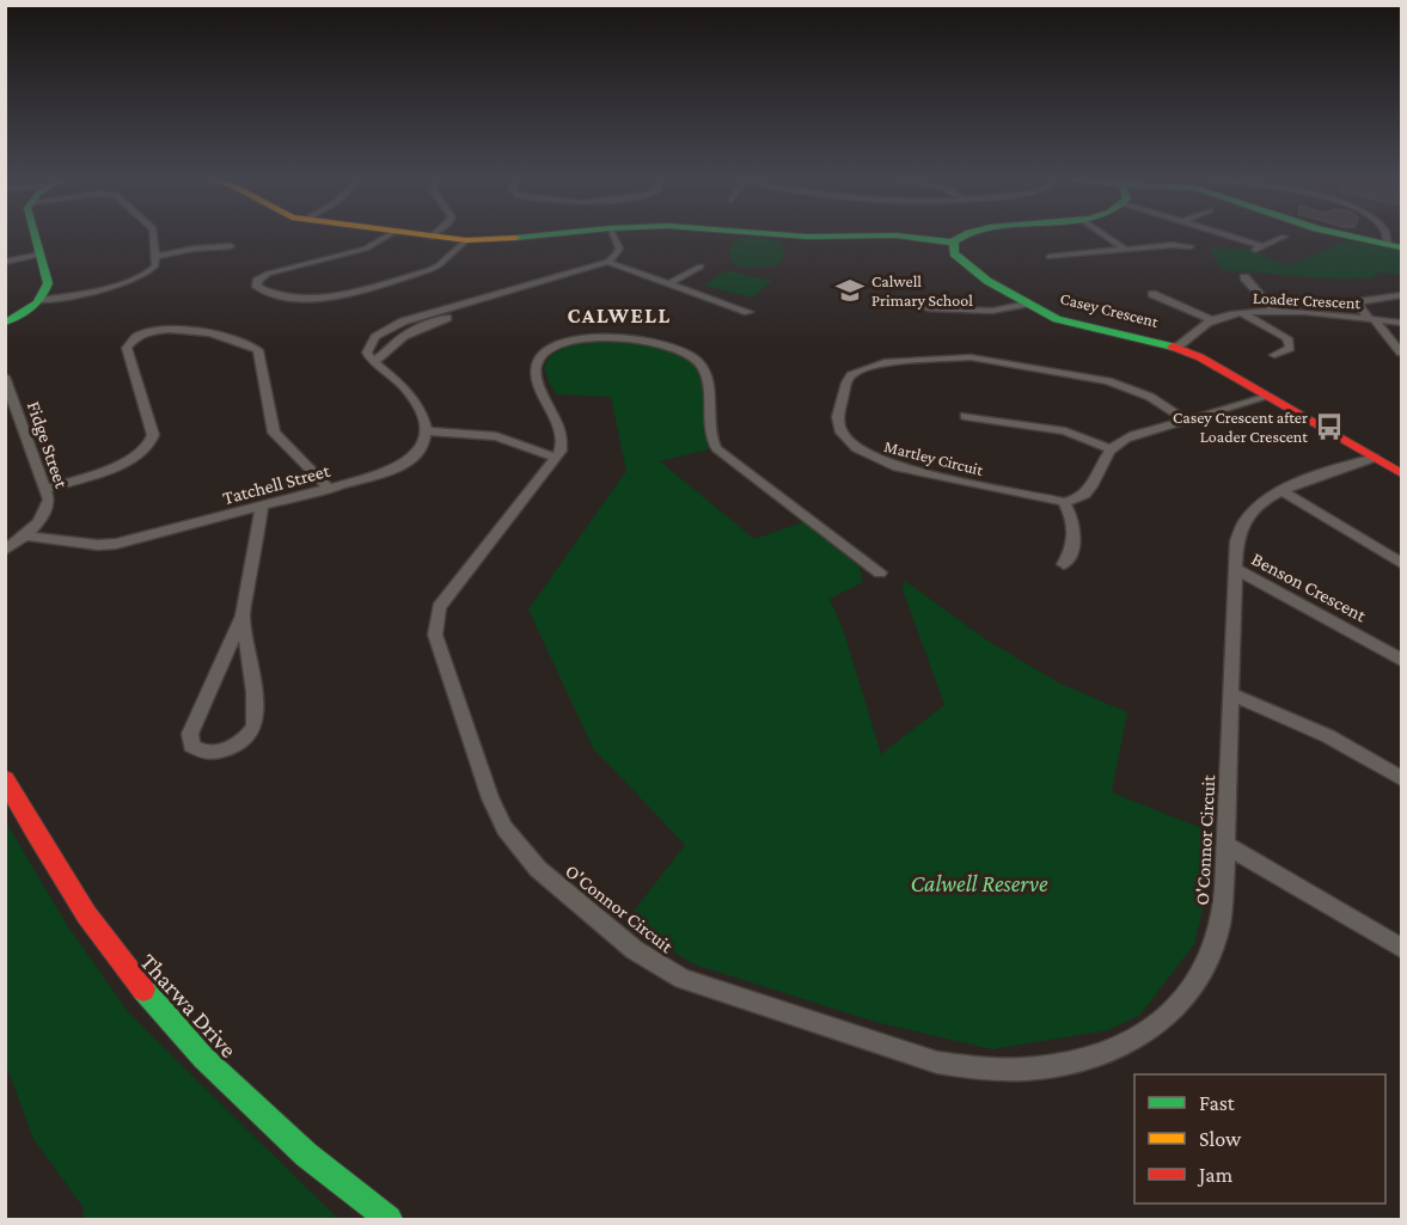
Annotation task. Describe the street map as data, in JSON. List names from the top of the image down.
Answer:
{
  "streets": {
    "street": [
      "Loader Crescent",
      "Casey Crescent",
      "Fidge Street",
      "Martley Circuit",
      "Tatchell Street",
      "Benson Crescent",
      "O'Connor Circuit",
      "Tharwa Drive"
    ]
  },
  "crossings": [
    ["Loader Crescent", "Casey Crescent"],
    ["Casey Crescent", "O'Connor Circuit"],
    ["Fidge Street", "Tatchell Street"],
    ["Benson Crescent", "O'Connor Circuit"]
  ],
  "districts": ["CALWELL"],
  "parks": ["Calwell Reserve"],
  "places": {
    "school or university": ["Calwell Primary School"],
    "bus stop": ["Casey Crescent after Loader Crescent"]
  },
  "legend": ["Fast", "Slow", "Jam"]
}
